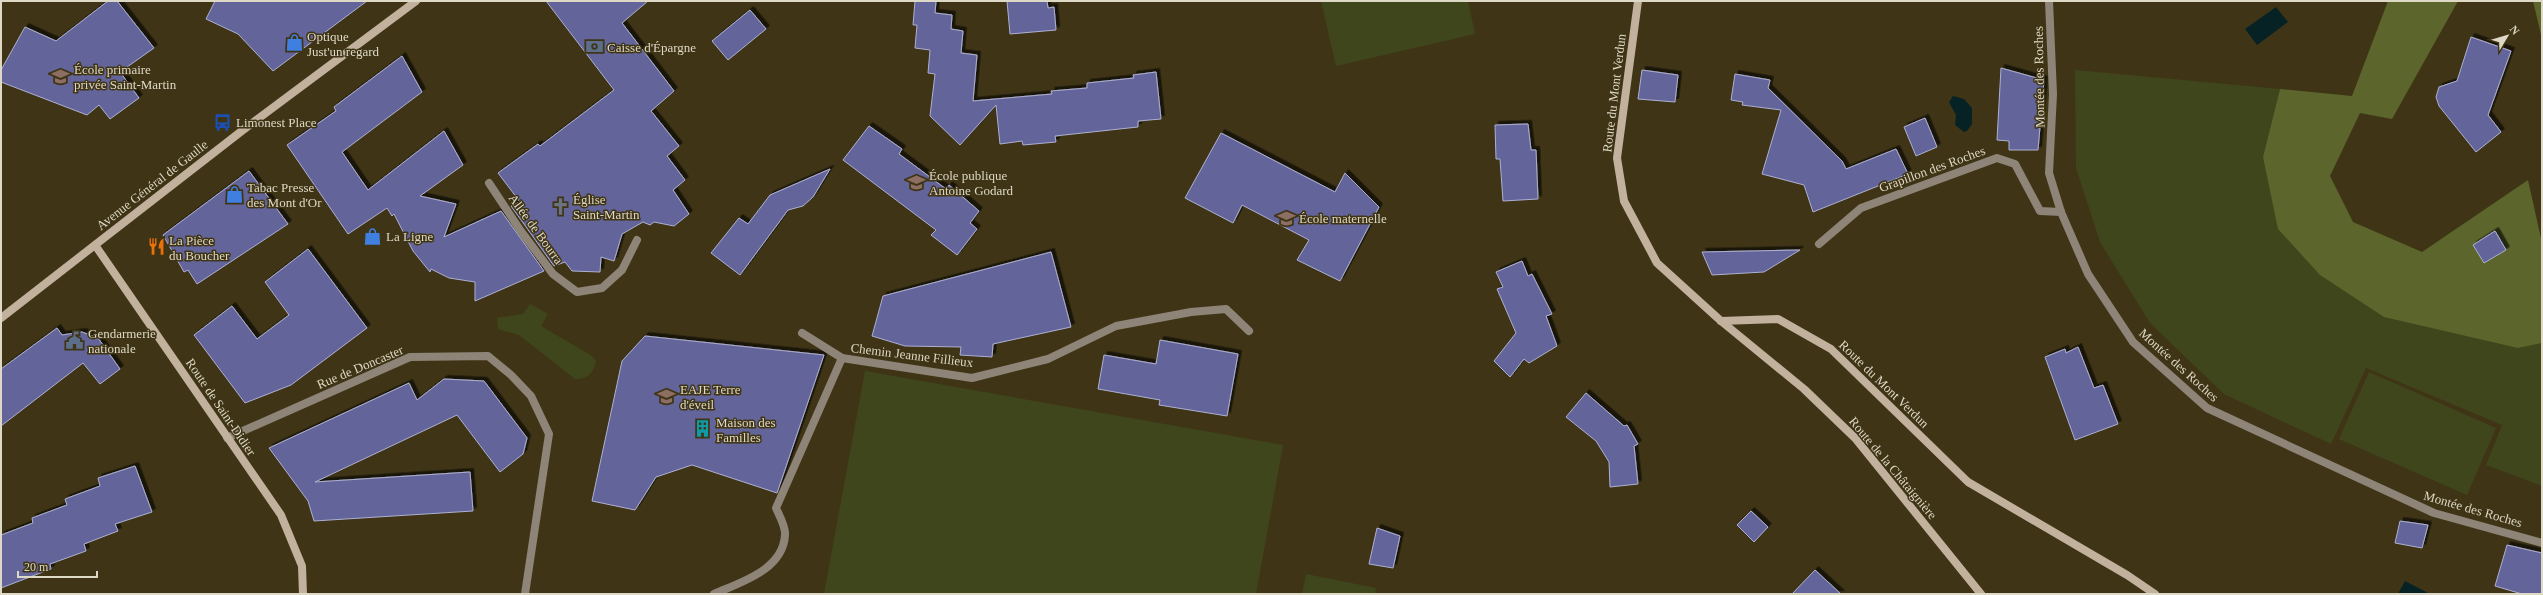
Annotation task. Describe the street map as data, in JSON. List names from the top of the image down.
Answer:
{
  "streets": {
    "street": [
      "Montée des Roches",
      "Route du Mont Verdun",
      "Grapillon des Roches",
      "Avenue Général de Gaulle",
      "Allée de Bourra",
      "Chemin Jeanne Fillieux",
      "Rue de Doncaster",
      "Route de Saint-Didier",
      "Route de la Châtaignière"
    ]
  },
  "crossings": [
    ["Montée des Roches", "Grapillon des Roches"],
    ["Route du Mont Verdun", "Route de la Châtaignière"],
    ["Avenue Général de Gaulle", "Route de Saint-Didier"],
    ["Rue de Doncaster", "Route de Saint-Didier"]
  ],
  "places": {
    "shop": ["Optique Just'un regard", "Tabac Presse des Mont d'Or", "La Ligne"],
    "bank": ["Caisse d'Épargne"],
    "school or university": [
      "École primaire privée Saint-Martin",
      "École publique Antoine Godard",
      "École maternelle",
      "EAJE Terre d'éveil"
    ],
    "bus stop": ["Limonest Place"],
    "church": ["Église Saint-Martin"],
    "restaurant": ["La Pièce du Boucher"],
    "public building": ["Gendarmerie nationale"],
    "building": ["Maison des Familles"]
  },
  "scale_bar": "20 m",
  "north": "top right"
}
